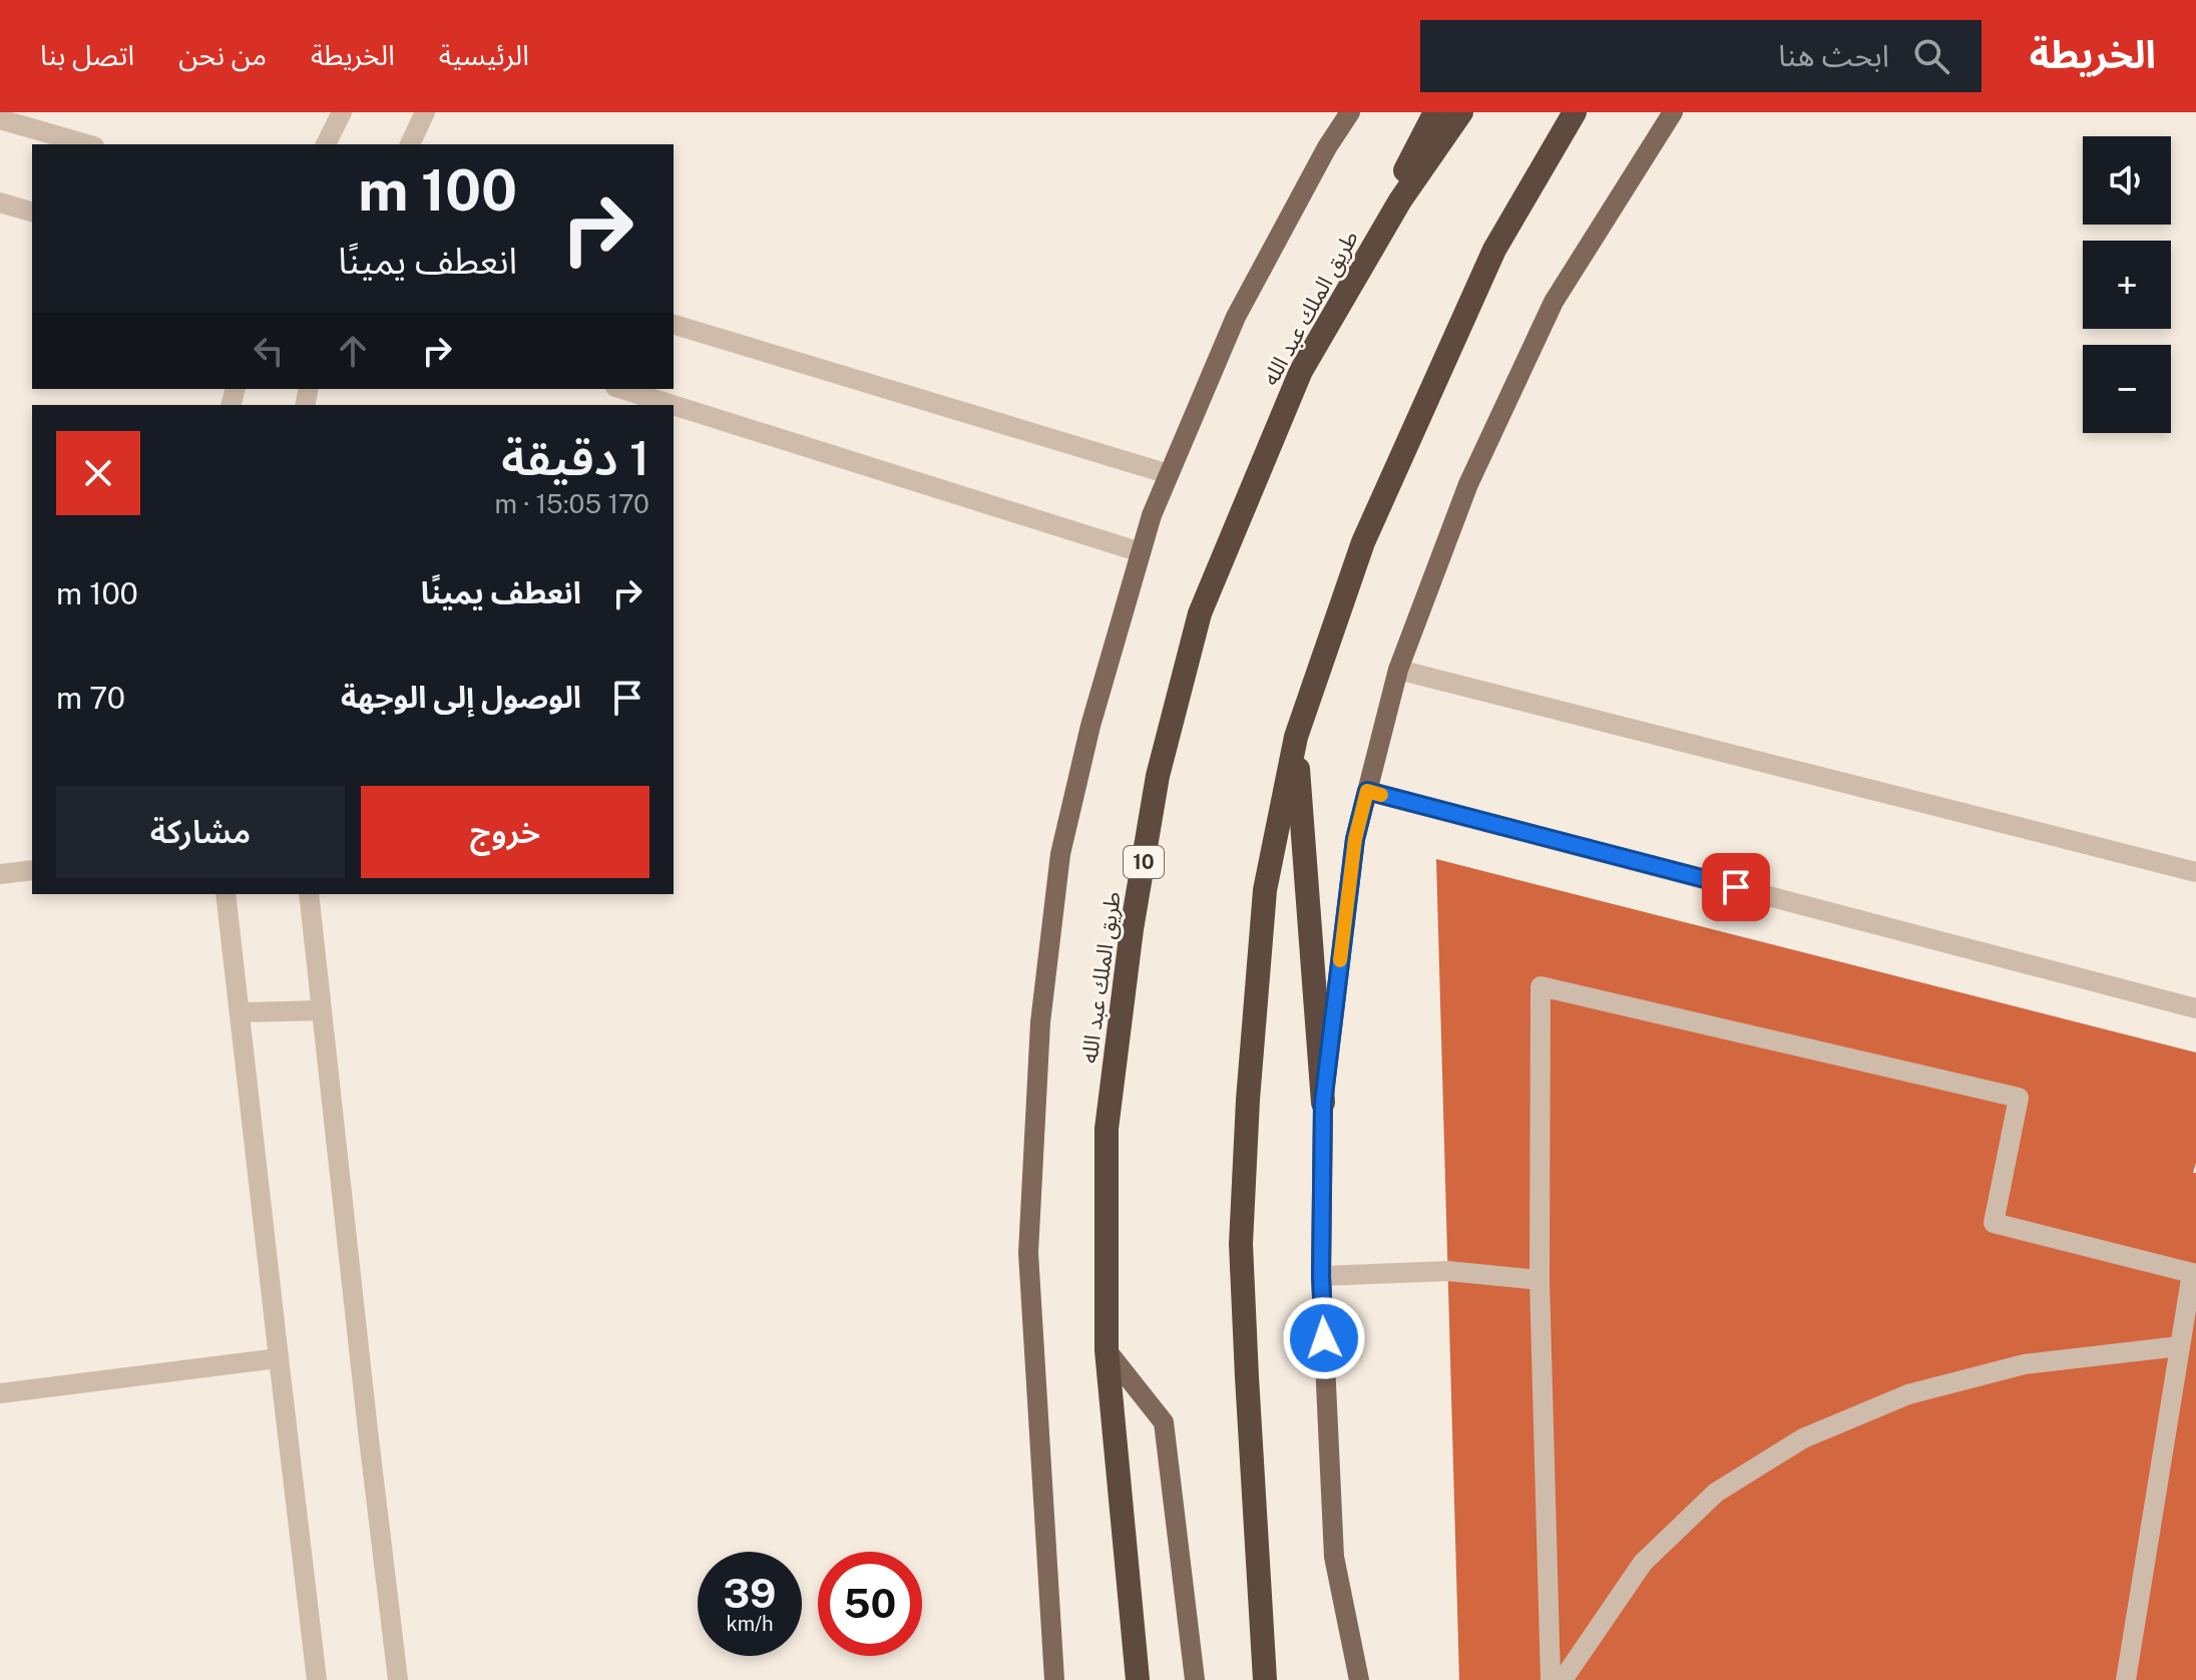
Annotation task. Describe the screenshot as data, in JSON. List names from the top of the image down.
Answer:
{
  "streets": {
    "highway": ["طريق الملك عبد الله", "10"]
  },
  "page": {
    "header": "الخريطة",
    "search": "ابحث هنا",
    "nav": [
      "الرئيسية",
      "الخريطة",
      "من نحن",
      "اتصل بنا"
    ],
    "map_buttons": ["+", "−"],
    "turn": ["100 m", "انعطف يمينًا"],
    "heading": ["1 دقيقة", "170 m · 15:05"],
    "list": [
      {
        "name": "انعطف يمينًا",
        "value": "100 m"
      },
      {
        "name": "الوصول إلى الوجهة",
        "value": "70 m"
      }
    ],
    "buttons": ["خروج", "مشاركة"],
    "speed": "39 km/h",
    "limit": "50"
  }
}
